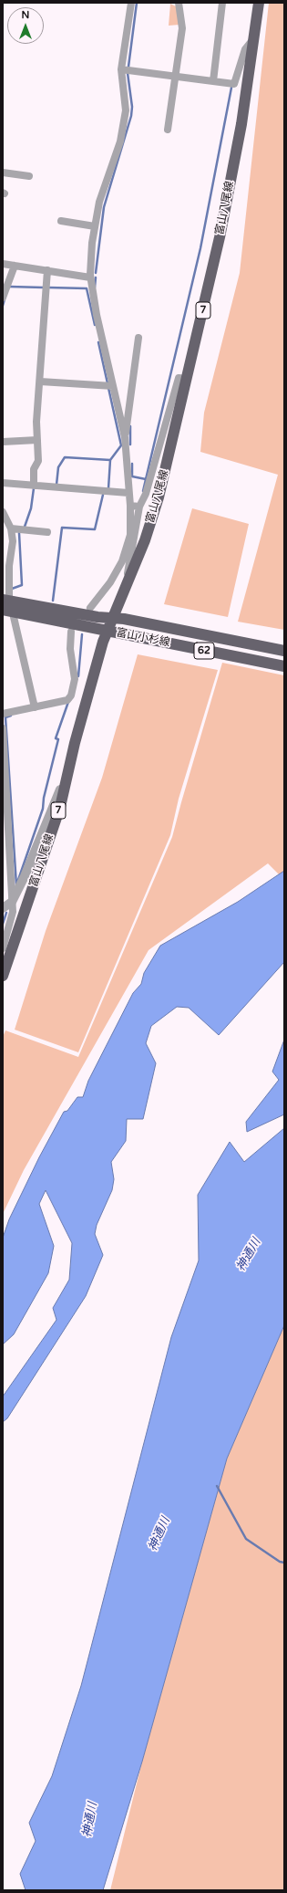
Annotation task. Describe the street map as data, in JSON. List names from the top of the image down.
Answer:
{
  "streets": {
    "main road": [
      "富山八尾線",
      "7",
      "富山小杉線",
      "62"
    ]
  },
  "crossings": [
    ["富山八尾線", "富山小杉線"]
  ],
  "water": ["神通川"],
  "north": "top"
}
